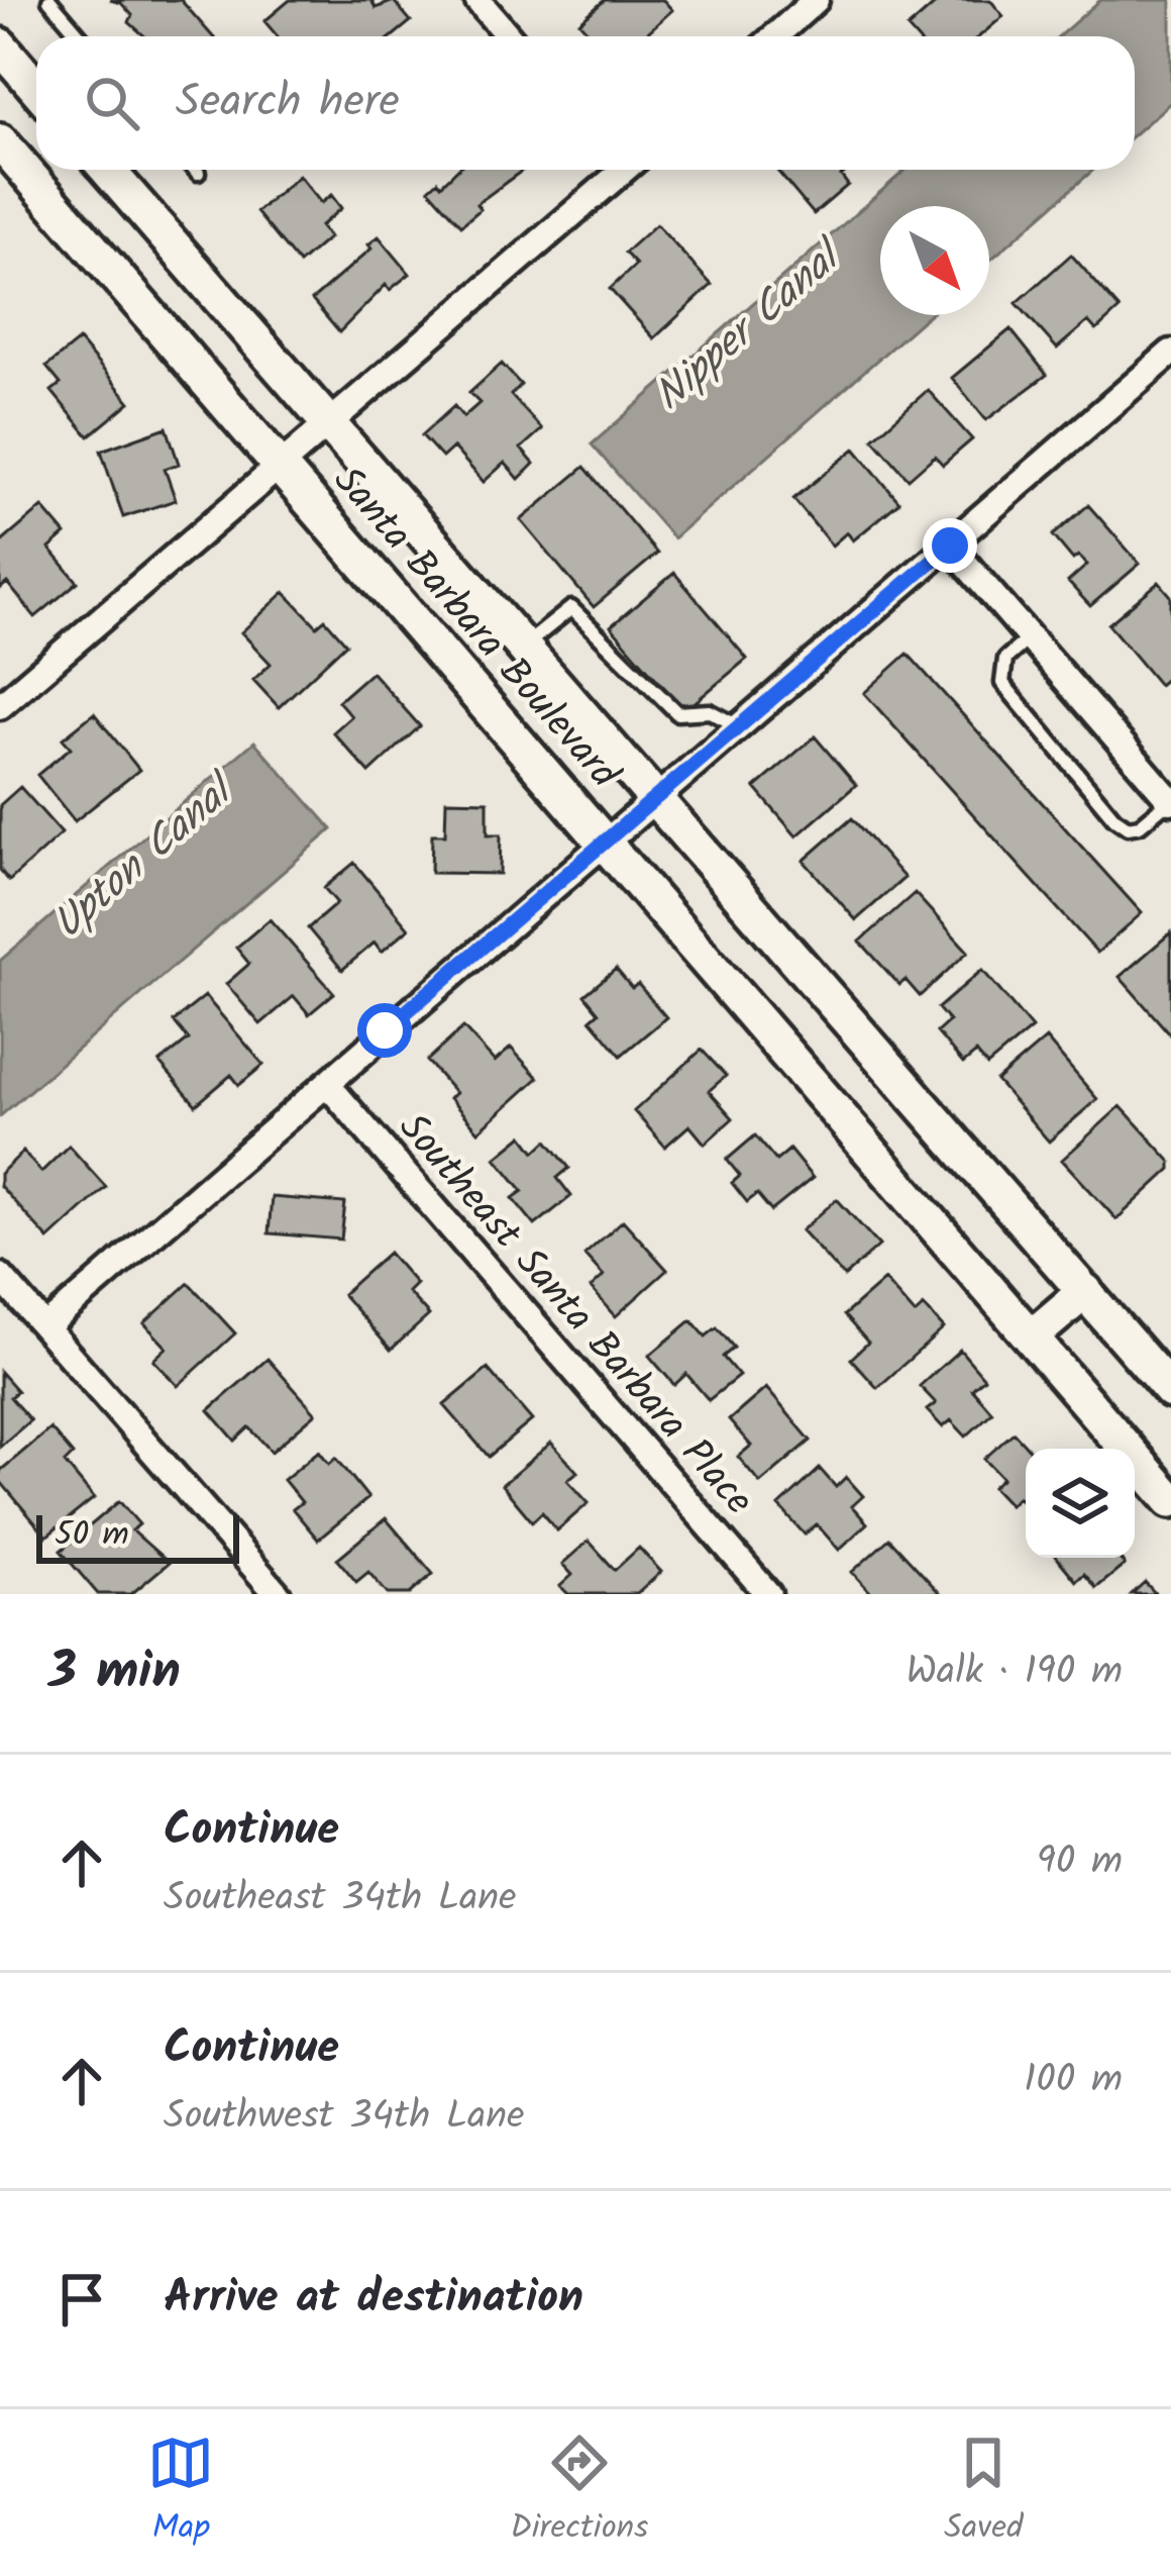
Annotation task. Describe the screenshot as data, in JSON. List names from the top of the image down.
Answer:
{
  "streets": {
    "main road": ["Santa Barbara Boulevard"],
    "street": ["Southeast Santa Barbara Place"]
  },
  "water": ["Nipper Canal", "Upton Canal"],
  "scale_bar": "50 m",
  "north": "bottom right",
  "page": {
    "search": "Search here",
    "scale": "50 m",
    "heading": ["3 min", "Walk · 190 m"],
    "list": [
      ["Continue", "Southeast 34th Lane", "90 m"],
      ["Continue", "Southwest 34th Lane", "100 m"],
      "Arrive at destination"
    ],
    "nav": ["Map", "Directions", "Saved"]
  }
}
